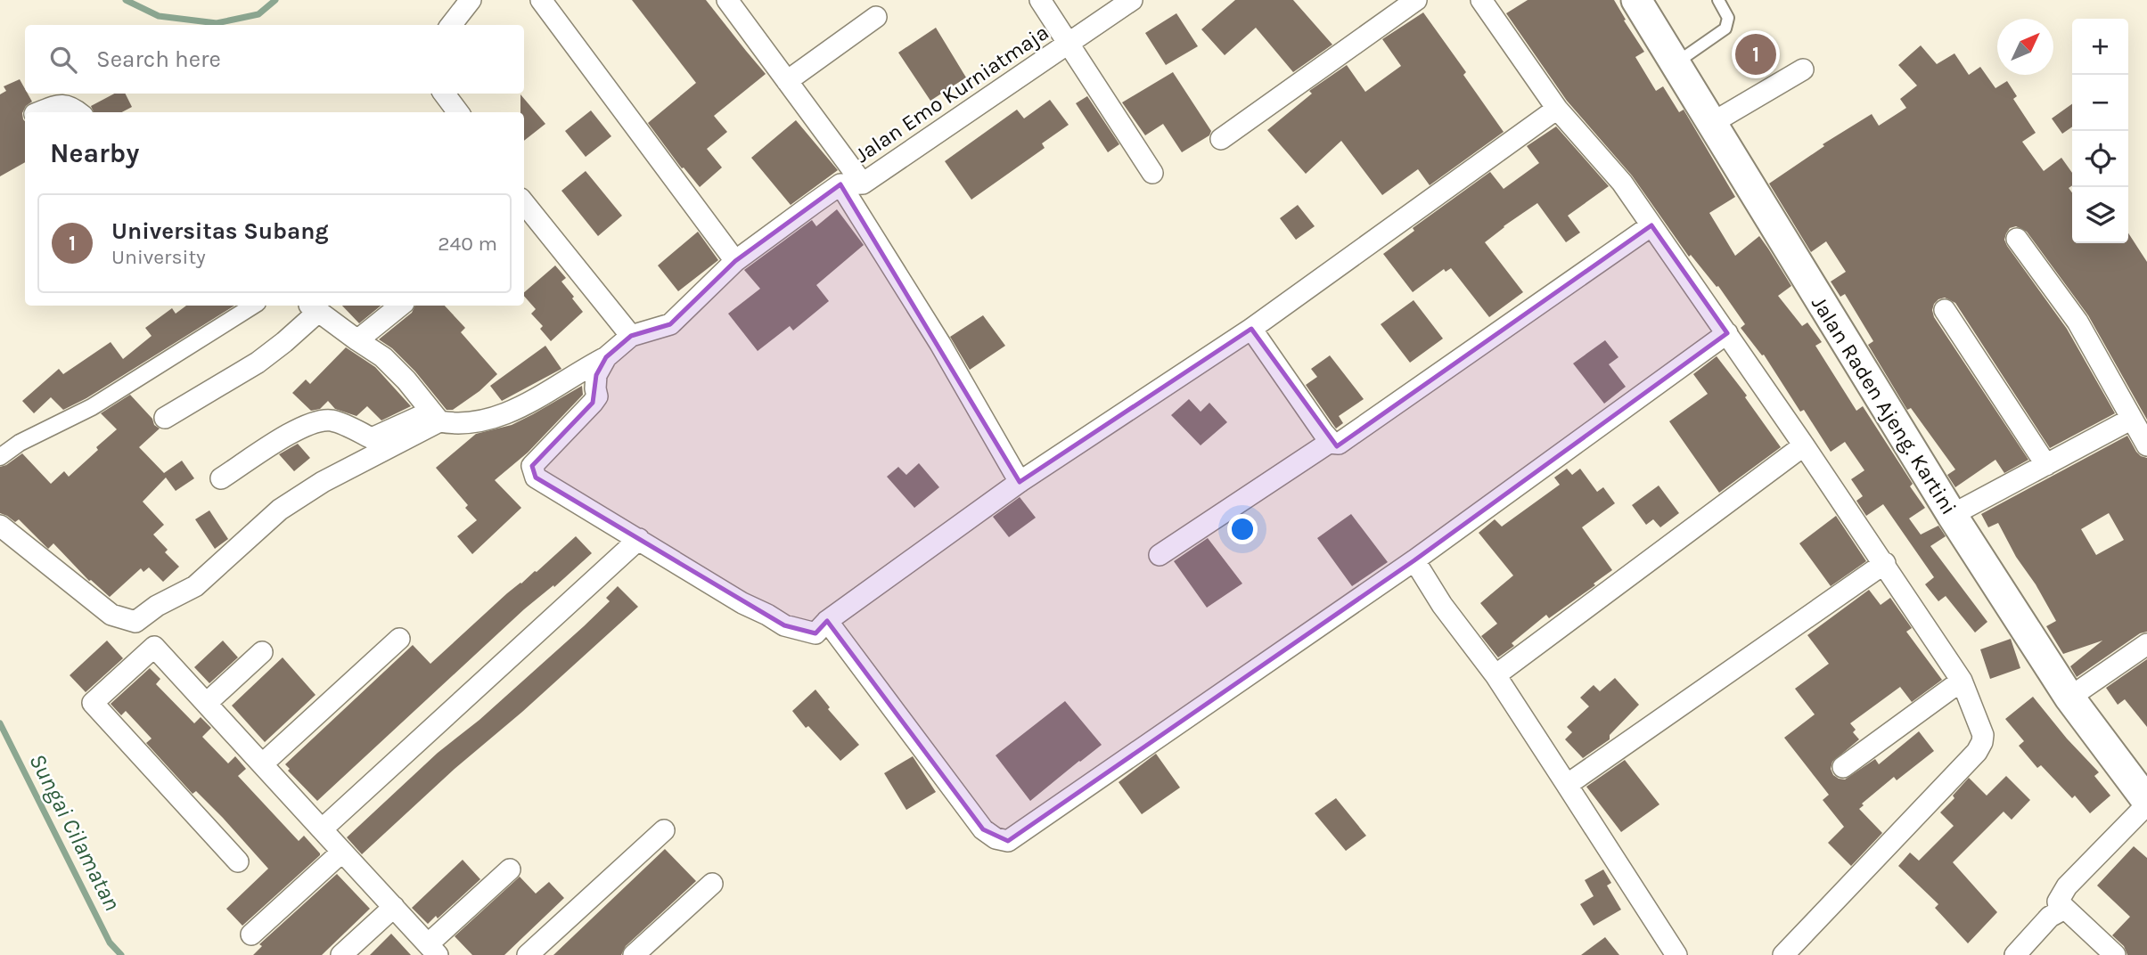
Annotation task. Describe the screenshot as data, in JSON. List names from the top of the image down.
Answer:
{
  "streets": {
    "main road": ["Jalan Raden Ajeng. Kartini"],
    "street": ["Jalan Emo Kurniatmaja"]
  },
  "water": ["Sungai Cilamatan"],
  "north": "top right",
  "page": {
    "map_buttons": ["+", "−"],
    "search": "Search here",
    "pins": "1",
    "heading": "Nearby",
    "list": [
      {
        "mark": "1",
        "name": "Universitas Subang",
        "note": "University",
        "value": "240 m"
      }
    ]
  }
}
